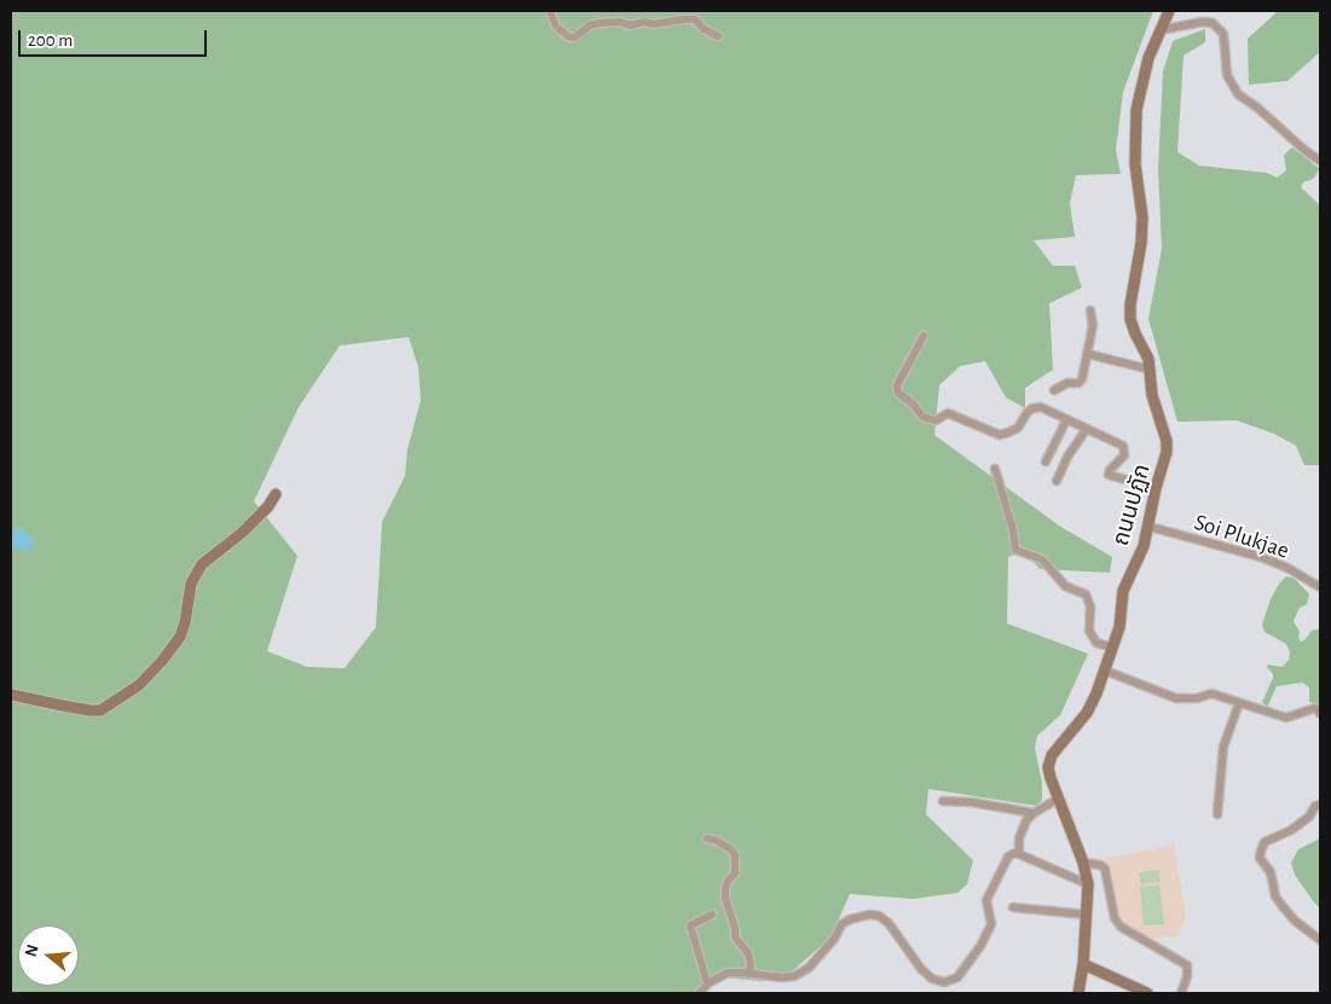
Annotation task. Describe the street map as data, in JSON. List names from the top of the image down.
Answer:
{
  "streets": {
    "main road": ["ถนนปฏัก"],
    "street": ["Soi Plukjae"]
  },
  "crossings": [
    ["ถนนปฏัก", "Soi Plukjae"]
  ],
  "scale_bar": "200 m",
  "north": "left"
}
